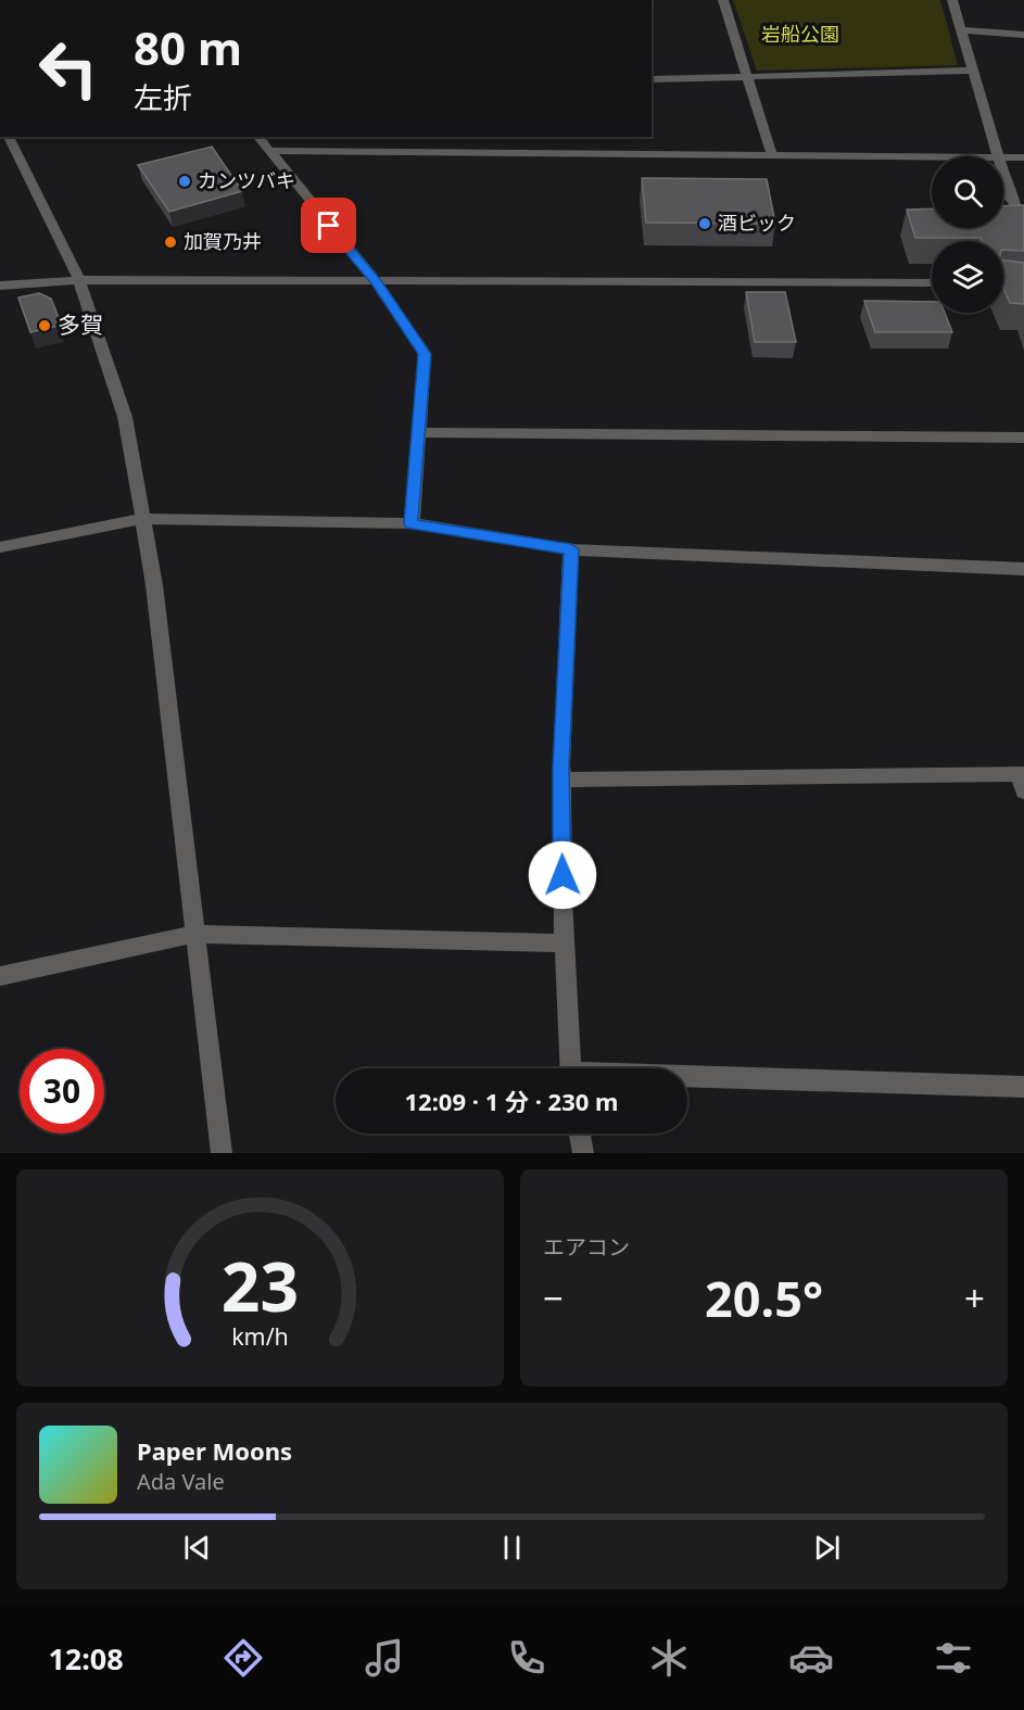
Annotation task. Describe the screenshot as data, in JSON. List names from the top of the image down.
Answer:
{
  "parks": ["岩船公園"],
  "places": [
    "カンツバキ",
    "酒ビック",
    "加賀乃井",
    "多賀"
  ],
  "page": {
    "turn": ["80 m", "左折"],
    "limit": "30",
    "trip": "12:09 · 1 分 · 230 m",
    "tile": "エアコン",
    "heat": ["−", "20.5°", "+"],
    "song": ["Paper Moons", "Ada Vale"],
    "tabs": "12:08",
    "gauge": ["23", "km/h"]
  }
}
